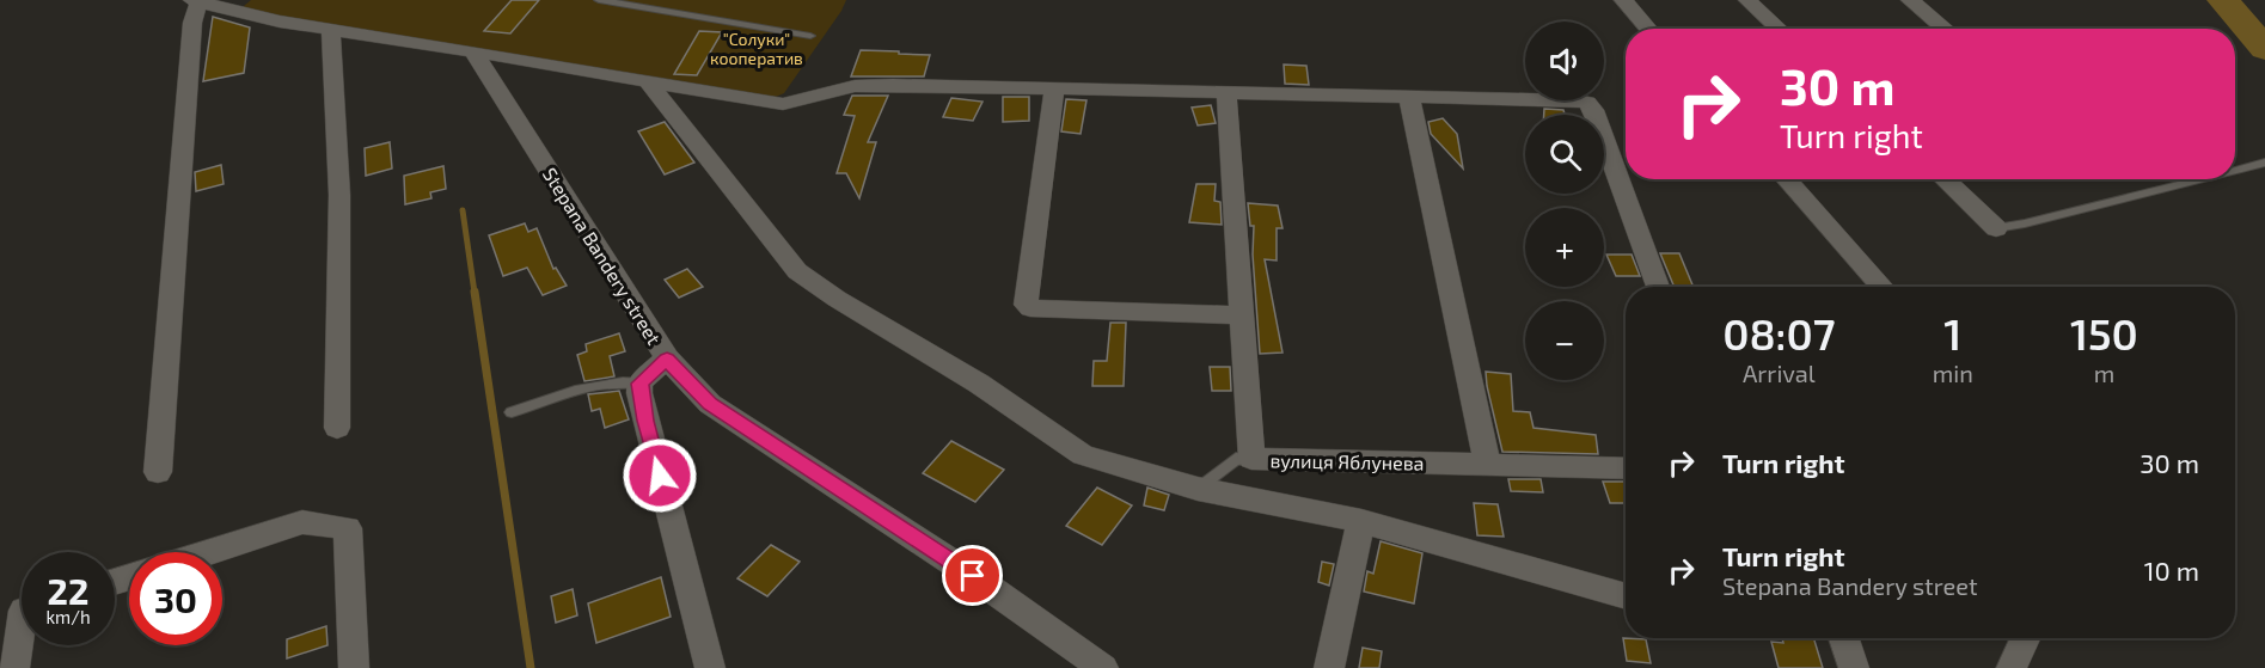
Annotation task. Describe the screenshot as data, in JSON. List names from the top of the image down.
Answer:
{
  "streets": {
    "street": ["Stepana Bandery street", "вулиця Яблунева"]
  },
  "parks": ["\"Солуки\" кооператив"],
  "page": {
    "map_buttons": ["+", "−"],
    "turn": ["30 m", "Turn right"],
    "eta": [
      "08:07",
      "Arrival",
      "1",
      "min",
      "150",
      "m"
    ],
    "list": [
      {
        "name": "Turn right",
        "value": "30 m"
      },
      {
        "name": "Turn right",
        "note": "Stepana Bandery street",
        "value": "10 m"
      }
    ],
    "speed": "22 km/h",
    "limit": "30"
  }
}
